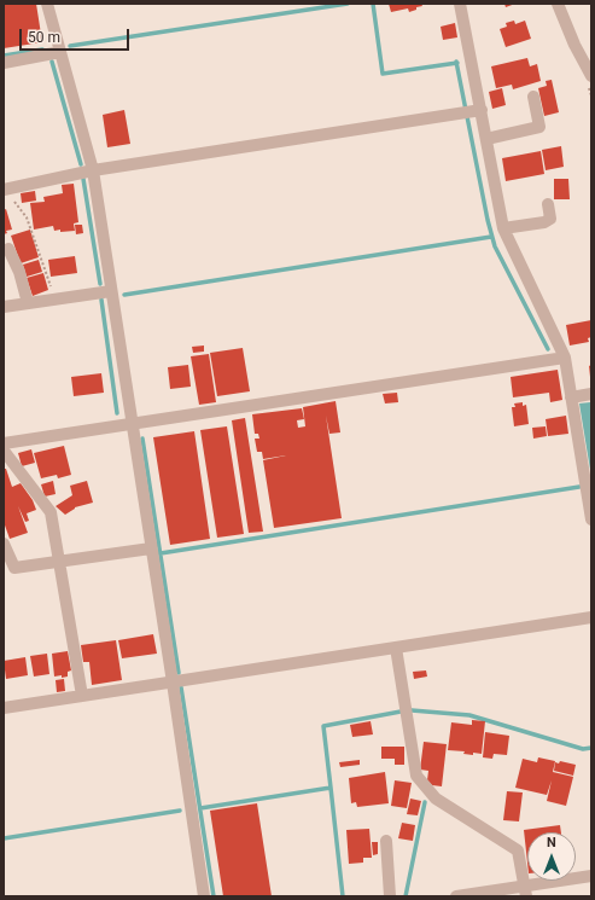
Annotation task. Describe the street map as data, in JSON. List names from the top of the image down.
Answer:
{
  "scale_bar": "50 m",
  "north": "top"
}
